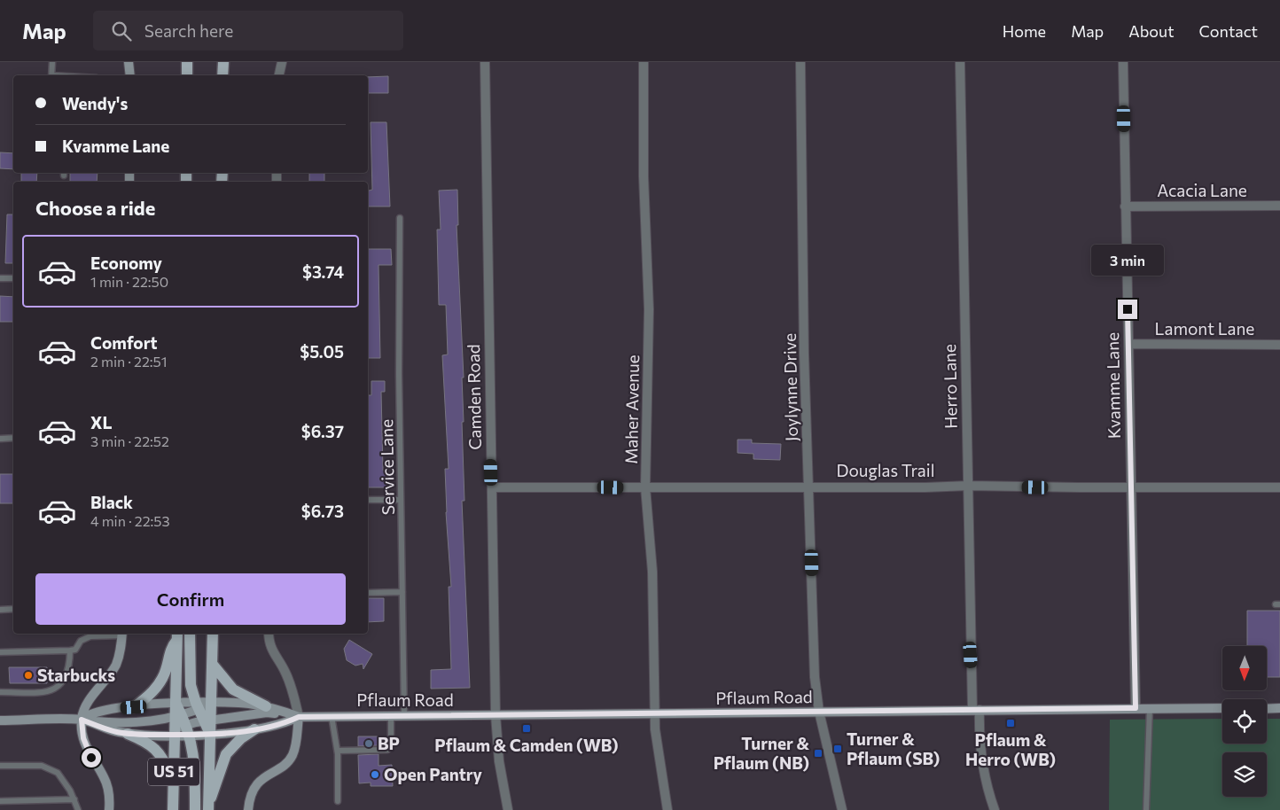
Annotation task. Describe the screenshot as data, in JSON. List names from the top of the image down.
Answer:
{
  "streets": {
    "main road": ["US 51"],
    "street": [
      "Acacia Lane",
      "Lamont Lane",
      "Kvamme Lane",
      "Herro Lane",
      "Joylynne Drive",
      "Camden Road",
      "Maher Avenue",
      "Douglas Trail",
      "Pflaum Road"
    ],
    "lane": ["Service Lane"]
  },
  "crossings": [
    ["Acacia Lane", "Kvamme Lane"],
    ["Lamont Lane", "Kvamme Lane"],
    ["Kvamme Lane", "Douglas Trail"],
    ["Kvamme Lane", "Pflaum Road"],
    ["Herro Lane", "Douglas Trail"],
    ["Herro Lane", "Pflaum Road"],
    ["Joylynne Drive", "Douglas Trail"],
    ["Joylynne Drive", "Pflaum Road"],
    ["Camden Road", "Douglas Trail"],
    ["Camden Road", "Pflaum Road"],
    ["Maher Avenue", "Douglas Trail"],
    ["Maher Avenue", "Pflaum Road"],
    ["Service Lane", "Pflaum Road"],
    ["Pflaum Road", "US 51"]
  ],
  "places": {
    "other": ["Starbucks", "BP", "Open Pantry"],
    "transit": [
      "Pflaum & Herro (WB)",
      "Pflaum & Camden (WB)",
      "Turner & Pflaum (SB)",
      "Turner & Pflaum (NB)"
    ]
  },
  "north": "bottom",
  "page": {
    "header": "Map",
    "search": "Search here",
    "nav": [
      "Home",
      "Map",
      "About",
      "Contact"
    ],
    "banner": ["Wendy's", "Kvamme Lane"],
    "heading": "Choose a ride",
    "list": [
      {
        "name": "Economy",
        "note": "1 min · 22:50",
        "value": "$3.74"
      },
      {
        "name": "Comfort",
        "note": "2 min · 22:51",
        "value": "$5.05"
      },
      {
        "name": "XL",
        "note": "3 min · 22:52",
        "value": "$6.37"
      },
      {
        "name": "Black",
        "note": "4 min · 22:53",
        "value": "$6.73"
      }
    ],
    "bubble": "3 min",
    "buttons": "Confirm"
  }
}
